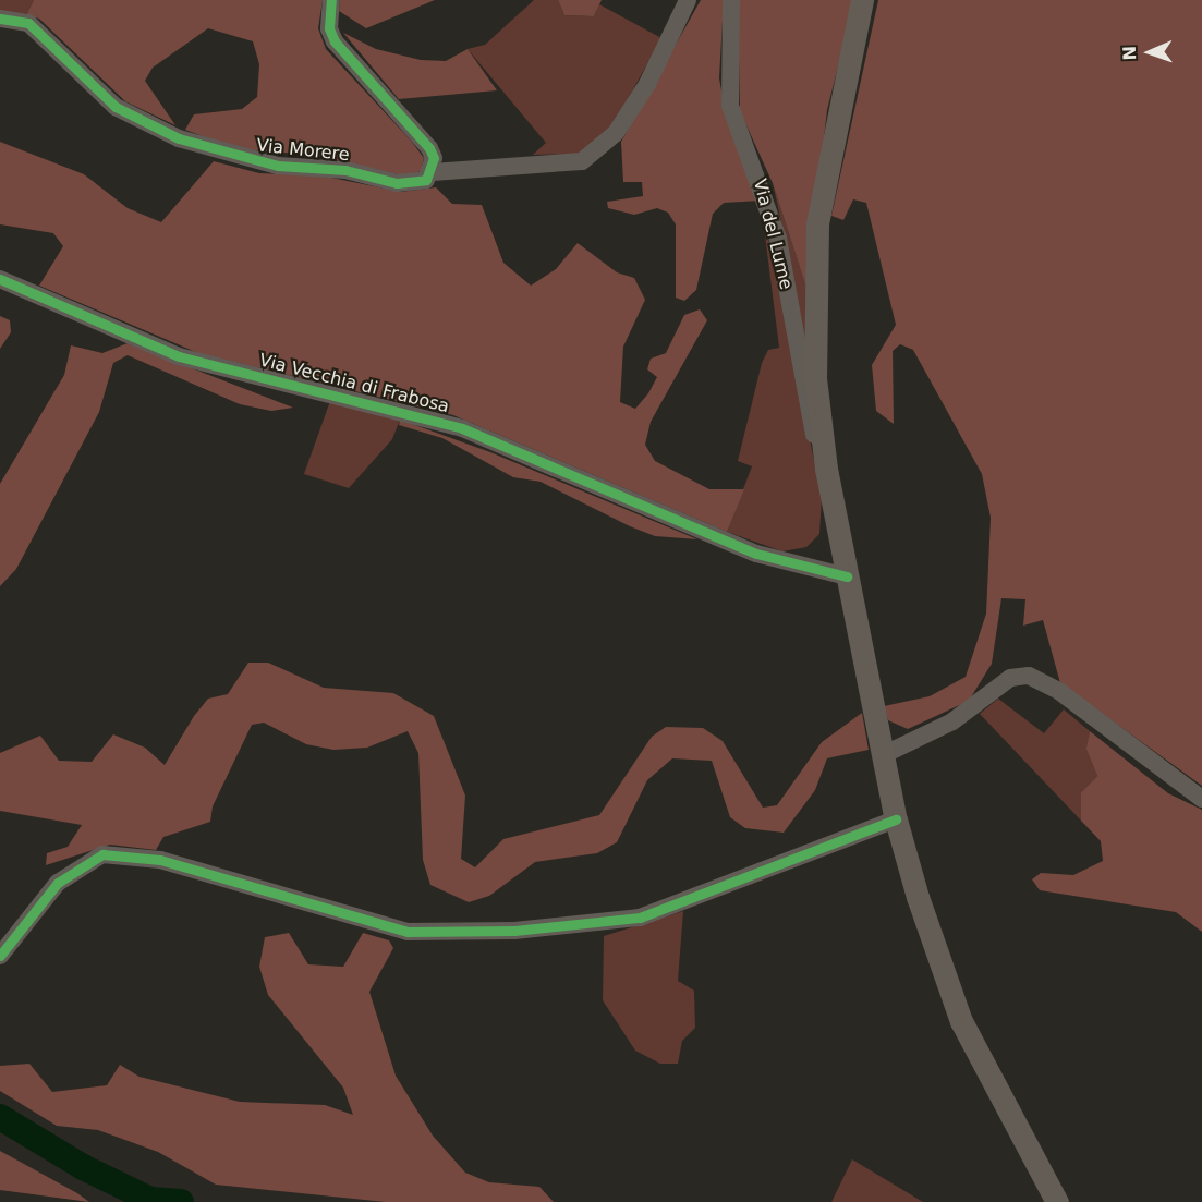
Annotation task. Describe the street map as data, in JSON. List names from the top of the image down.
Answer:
{
  "streets": {
    "street": ["Via Morere", "Via del Lume", "Via Vecchia di Frabosa"]
  },
  "north": "left"
}
